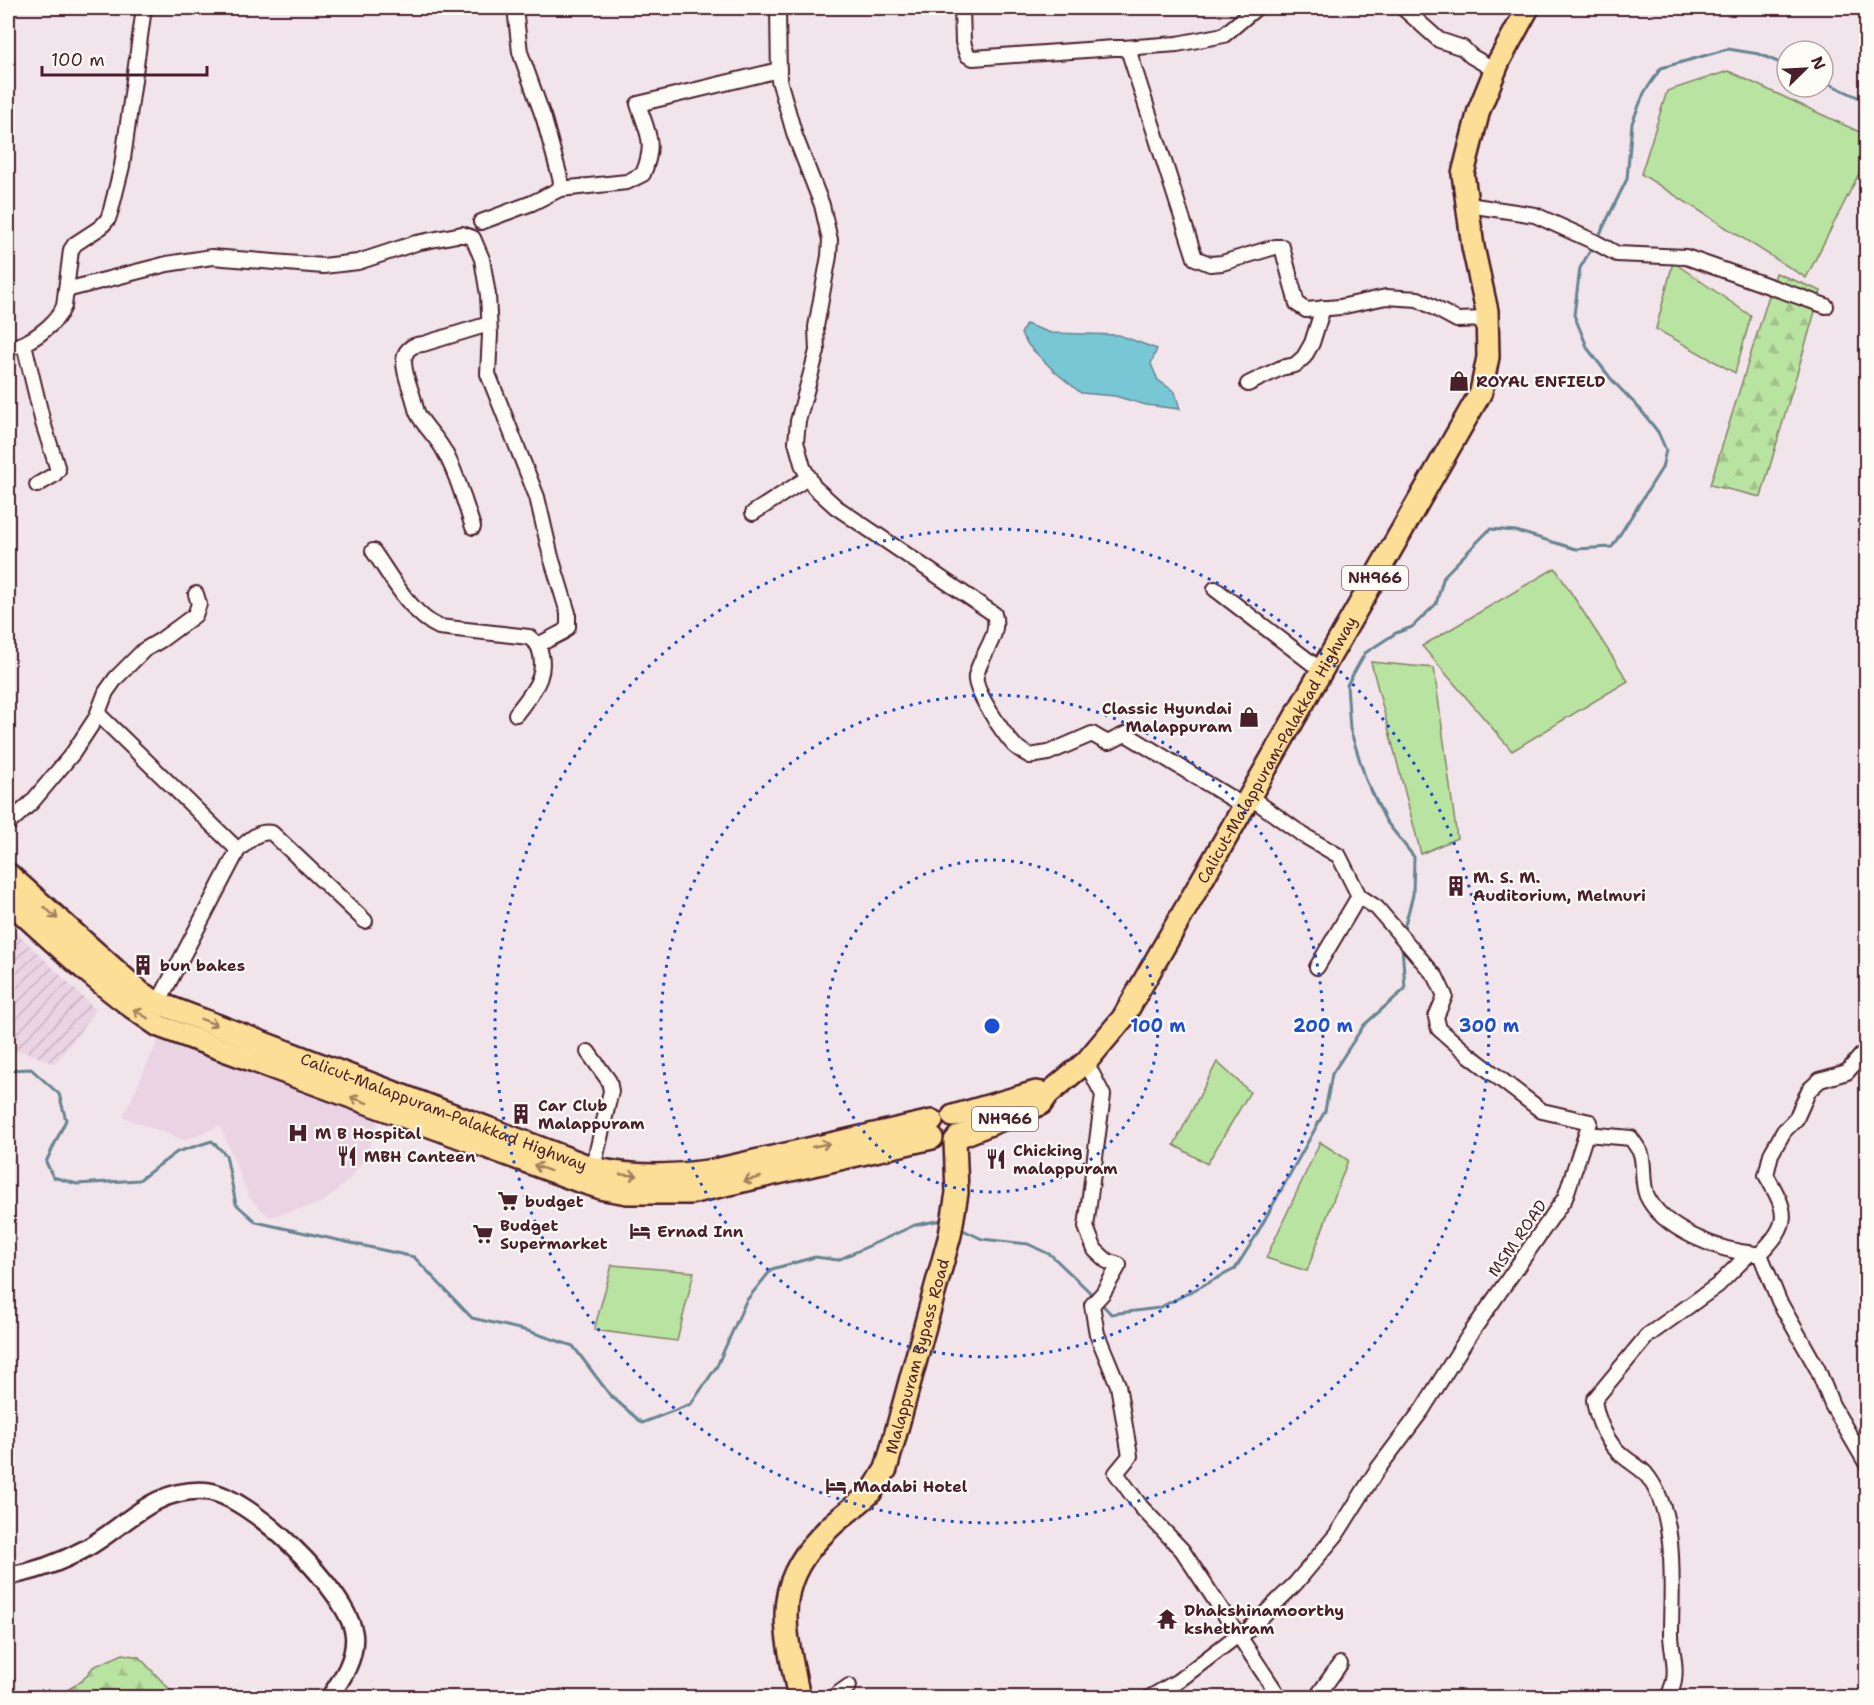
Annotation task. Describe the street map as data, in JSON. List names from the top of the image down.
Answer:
{
  "streets": {
    "highway": ["NH966", "Calicut-Malappuram-Palakkad Highway", "Malappuram Bypass Road"],
    "street": ["MSM ROAD"]
  },
  "crossings": [
    ["NH966", "Calicut-Malappuram-Palakkad Highway"],
    ["NH966", "Malappuram Bypass Road"],
    ["Calicut-Malappuram-Palakkad Highway", "Malappuram Bypass Road"]
  ],
  "places": {
    "shop": ["ROYAL ENFIELD", "Classic Hyundai Malappuram"],
    "building": ["M. S. M. Auditorium, Melmuri", "bun bakes", "Car Club Malappuram"],
    "hospital": ["M B Hospital"],
    "restaurant": ["MBH Canteen", "Chicking malappuram"],
    "supermarket": ["budget", "Budget Supermarket"],
    "hotel": ["Ernad Inn", "Madabi Hotel"],
    "temple": ["Dhakshinamoorthy kshethram"]
  },
  "scale_bar": "100 m",
  "north": "top right",
  "rings": ["100 m", "200 m", "300 m"]
}
